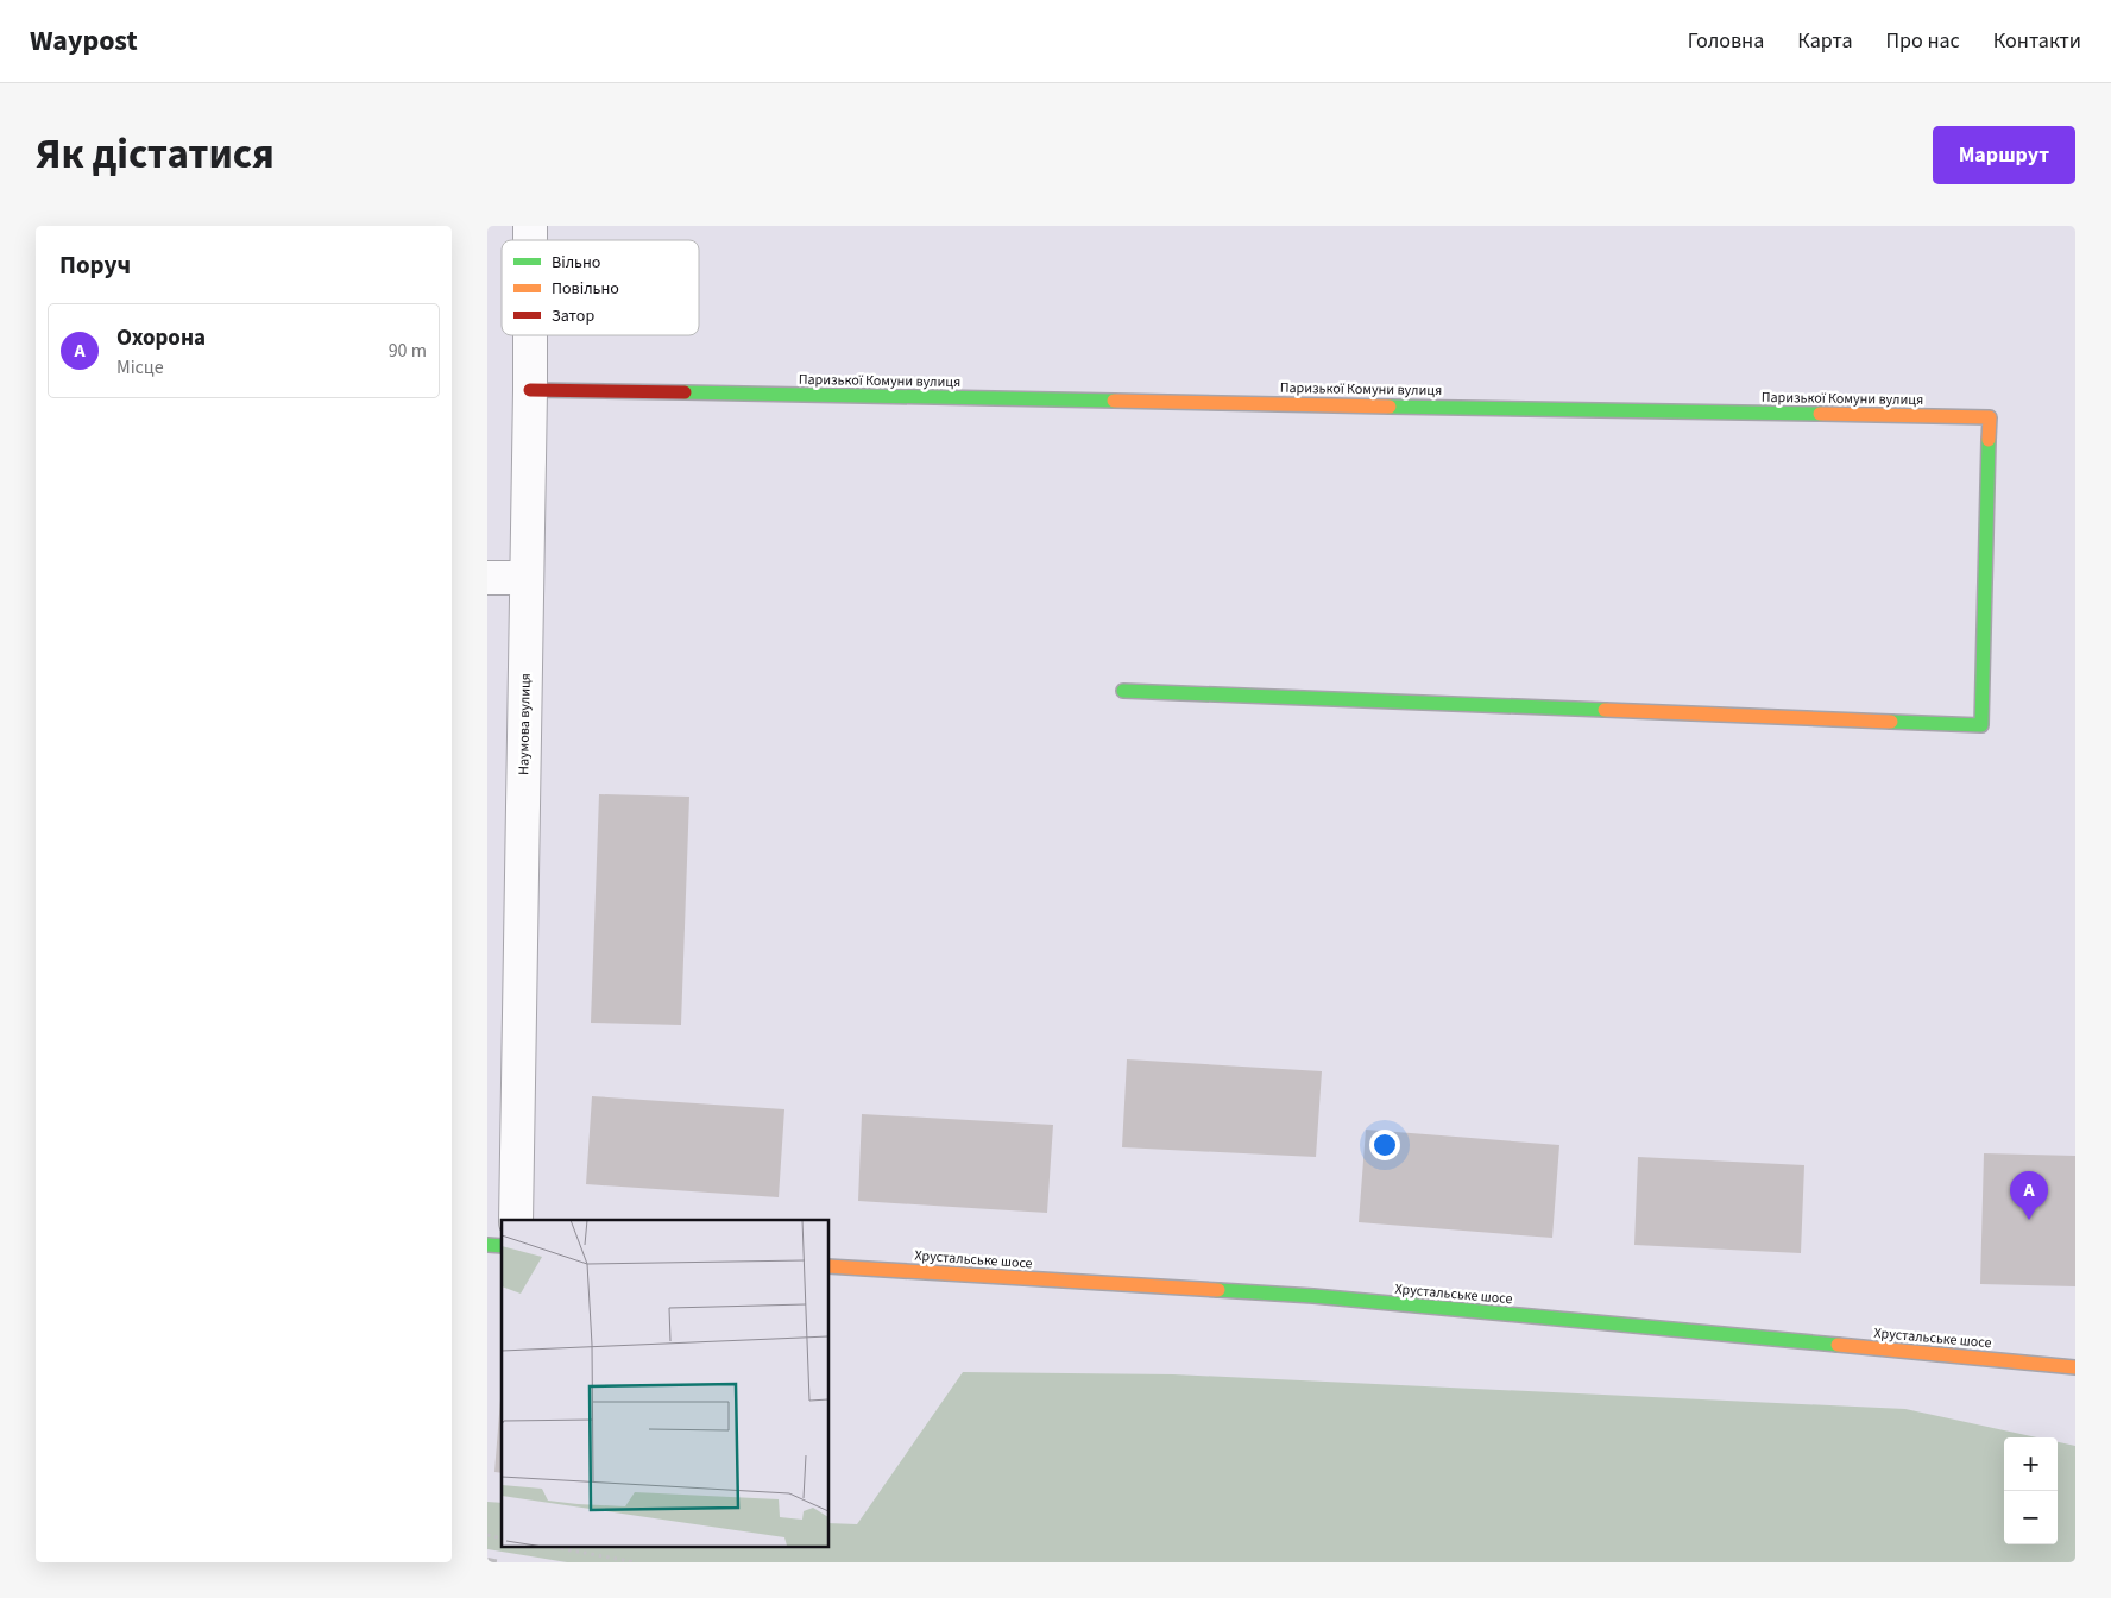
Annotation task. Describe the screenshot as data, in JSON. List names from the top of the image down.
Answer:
{
  "streets": {
    "street": ["Паризької Комуни вулиця", "Наумова вулиця", "Хрустальське шосе"]
  },
  "crossings": [
    ["Паризької Комуни вулиця", "Наумова вулиця"]
  ],
  "legend": ["Вільно", "Повільно", "Затор"],
  "page": {
    "header": "Waypost",
    "nav": [
      "Головна",
      "Карта",
      "Про нас",
      "Контакти"
    ],
    "title": "Як дістатися",
    "buttons": "Маршрут",
    "heading": "Поруч",
    "list": [
      {
        "mark": "A",
        "name": "Охорона",
        "note": "Місце",
        "value": "90 m"
      }
    ],
    "pins": "A",
    "map_buttons": ["+", "−"]
  }
}
